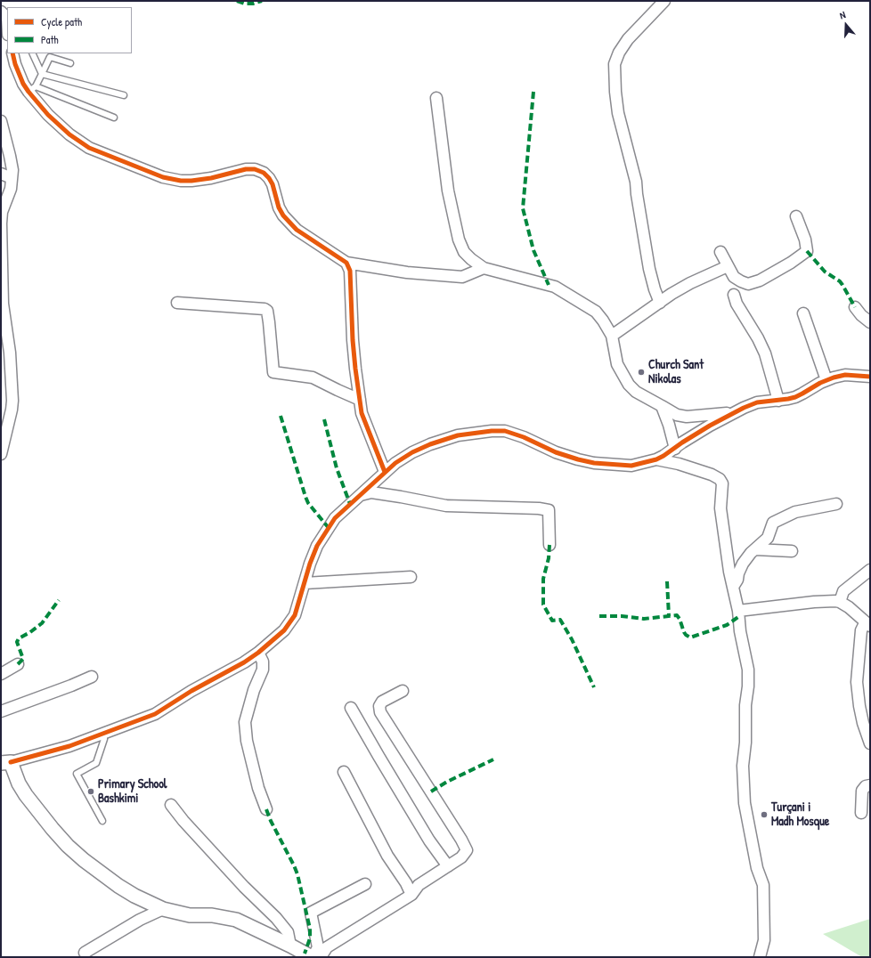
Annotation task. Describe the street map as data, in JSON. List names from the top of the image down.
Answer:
{
  "places": ["Church Sant Nikolas", "Primary School Bashkimi", "Turçani i Madh Mosque"],
  "legend": ["Cycle path", "Path"],
  "north": "top"
}
